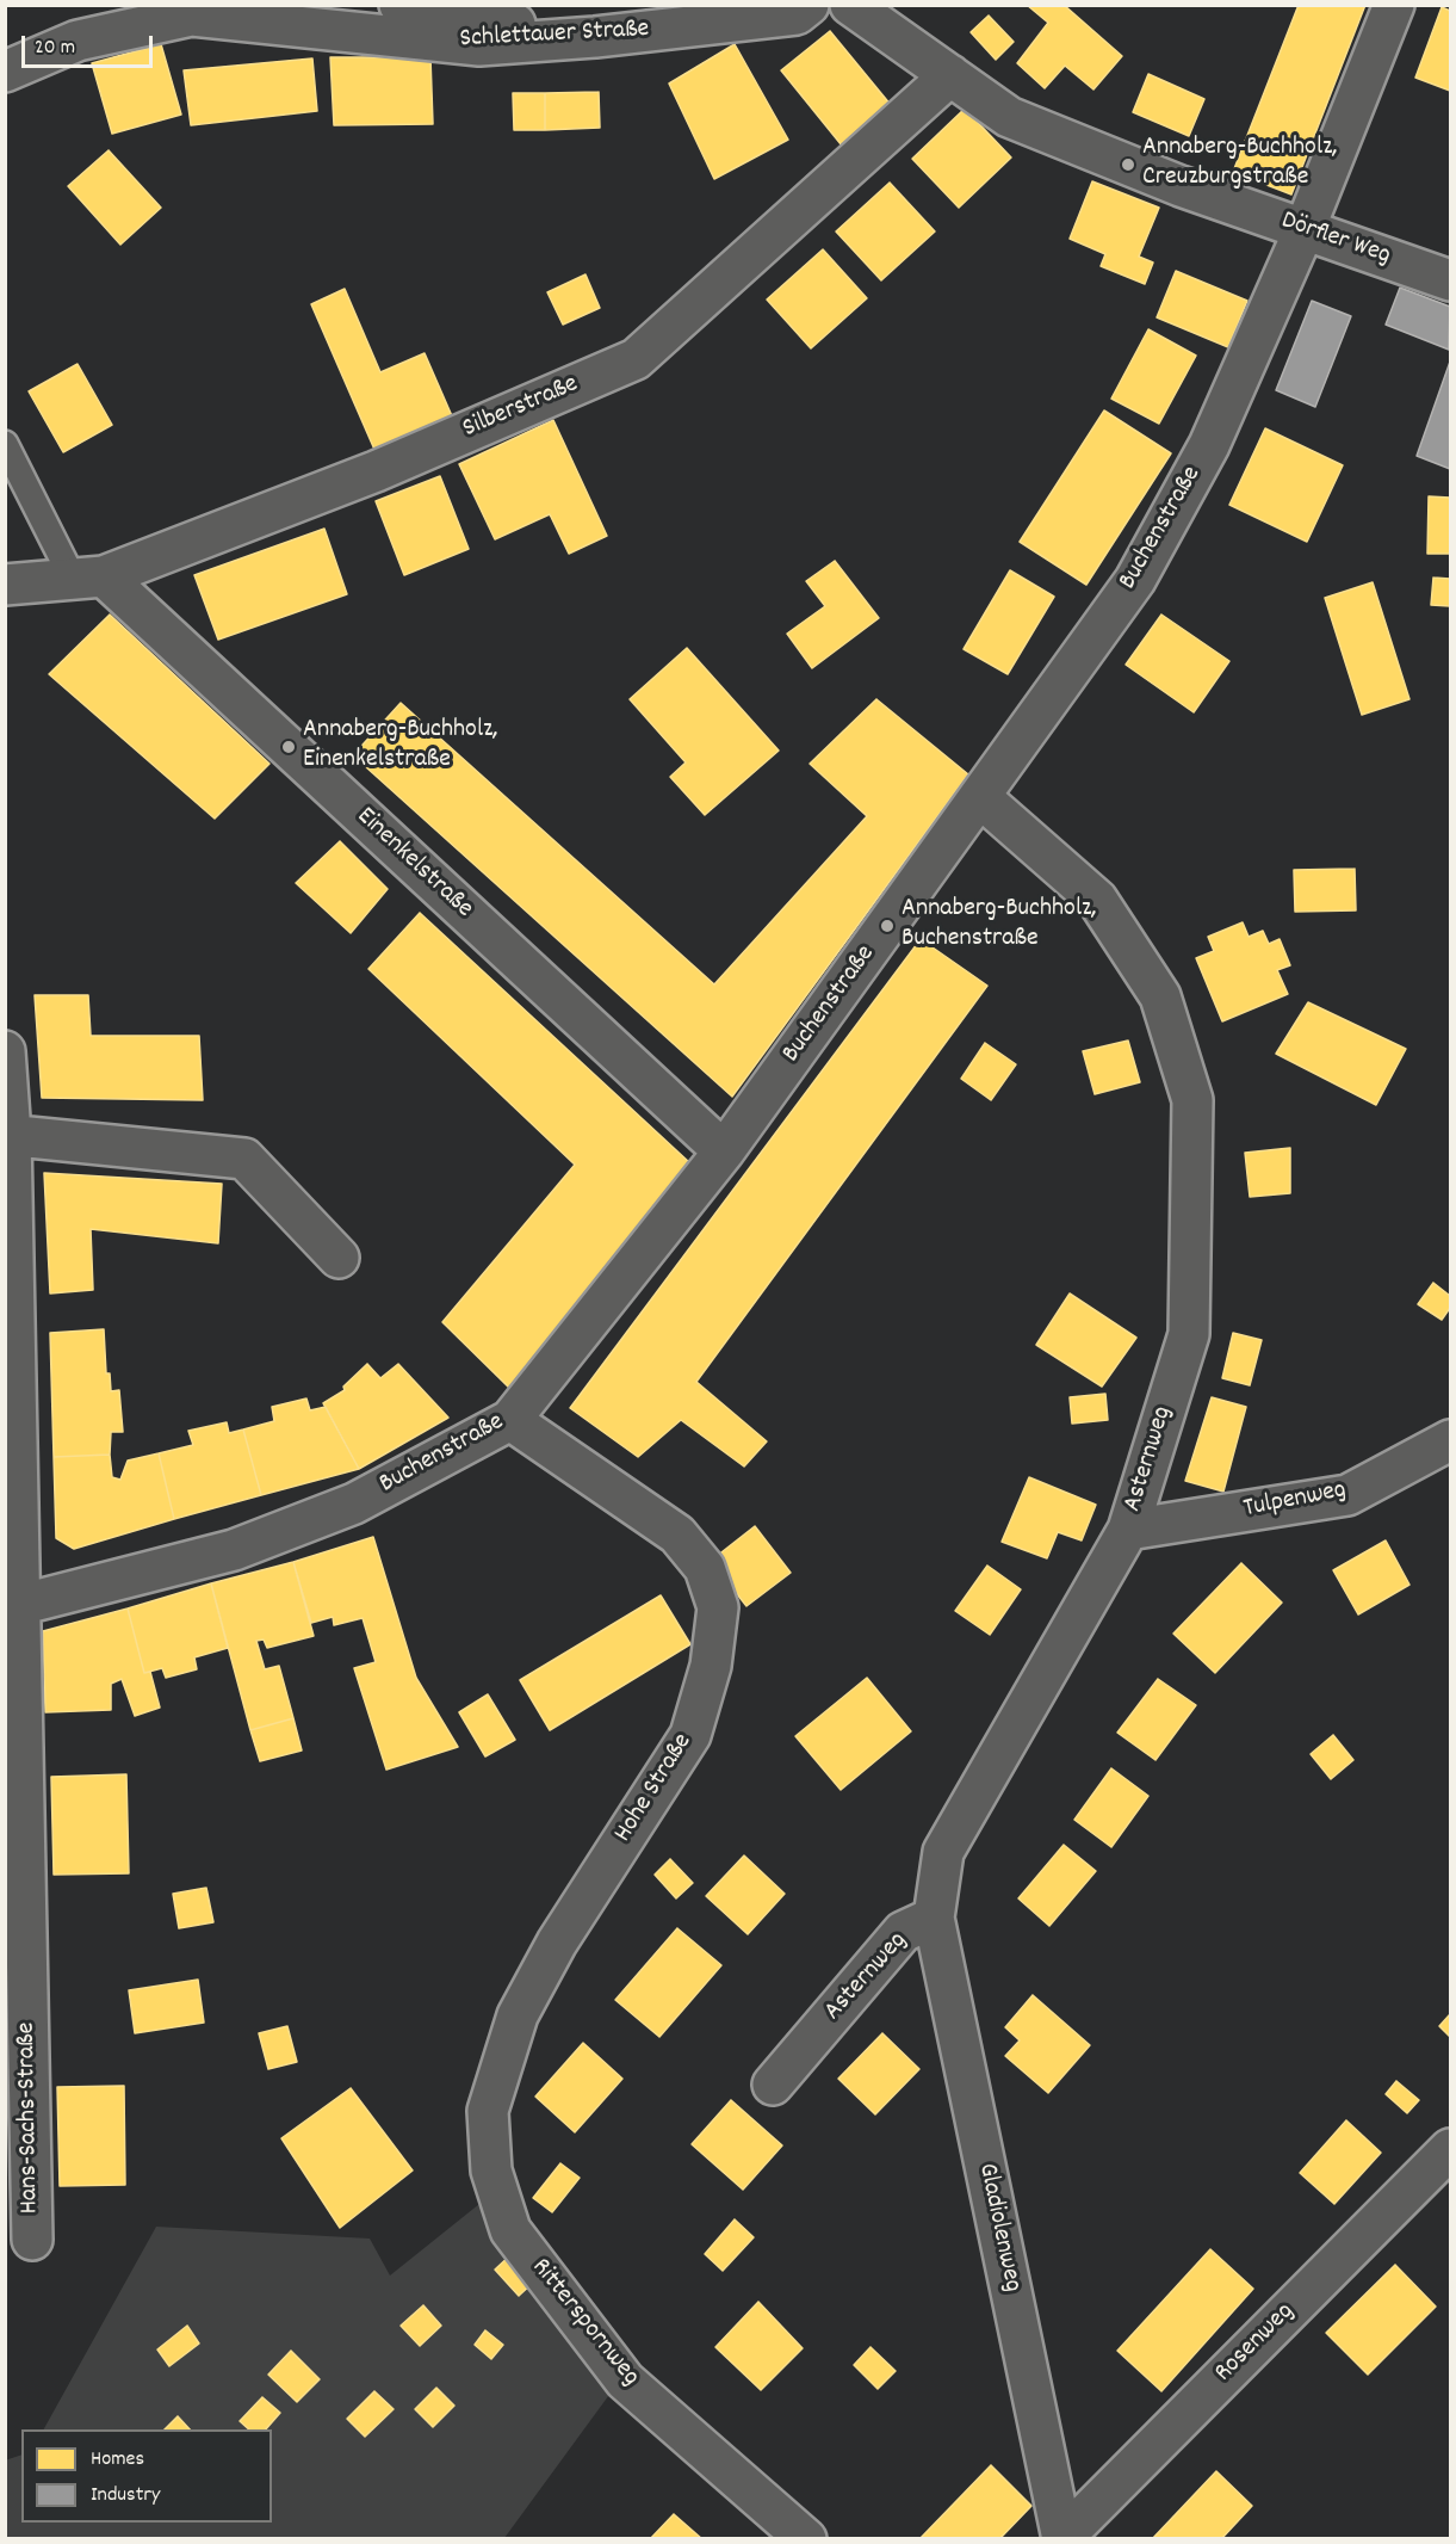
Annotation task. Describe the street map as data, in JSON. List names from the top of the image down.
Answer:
{
  "streets": {
    "street": [
      "Schlettauer Straße",
      "Dörfler Weg",
      "Silberstraße",
      "Buchenstraße",
      "Einenkelstraße",
      "Asternweg",
      "Tulpenweg",
      "Hohe Straße",
      "Hans-Sachs-Straße",
      "Gladiolenweg",
      "Ritterspornweg",
      "Rosenweg"
    ]
  },
  "crossings": [
    ["Dörfler Weg", "Silberstraße"],
    ["Dörfler Weg", "Buchenstraße"],
    ["Silberstraße", "Einenkelstraße"],
    ["Buchenstraße", "Einenkelstraße"],
    ["Buchenstraße", "Asternweg"],
    ["Buchenstraße", "Hohe Straße"],
    ["Buchenstraße", "Hans-Sachs-Straße"],
    ["Asternweg", "Tulpenweg"],
    ["Asternweg", "Gladiolenweg"],
    ["Hohe Straße", "Ritterspornweg"],
    ["Gladiolenweg", "Rosenweg"]
  ],
  "places": ["Annaberg-Buchholz, Creuzburgstraße", "Annaberg-Buchholz, Einenkelstraße", "Annaberg-Buchholz, Buchenstraße"],
  "legend": ["Homes", "Industry"],
  "scale_bar": "20 m"
}
